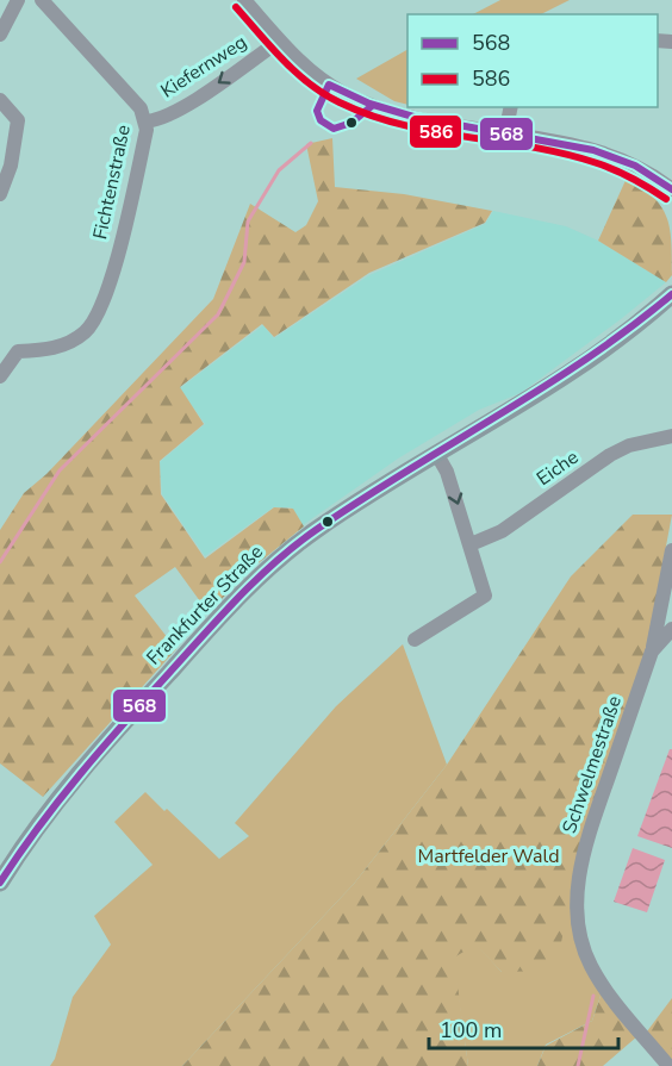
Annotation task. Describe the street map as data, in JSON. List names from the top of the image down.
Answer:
{
  "streets": {
    "main road": ["Frankfurter Straße"],
    "street": [
      "Kiefernweg",
      "Fichtenstraße",
      "Eiche",
      "Schwelmestraße"
    ]
  },
  "crossings": [
    ["Kiefernweg", "Fichtenstraße"]
  ],
  "one_way": ["Kiefernweg"],
  "parks": ["Martfelder Wald"],
  "lines": ["transit line 586", "transit line 568"],
  "legend": ["568", "586"],
  "scale_bar": "100 m"
}
